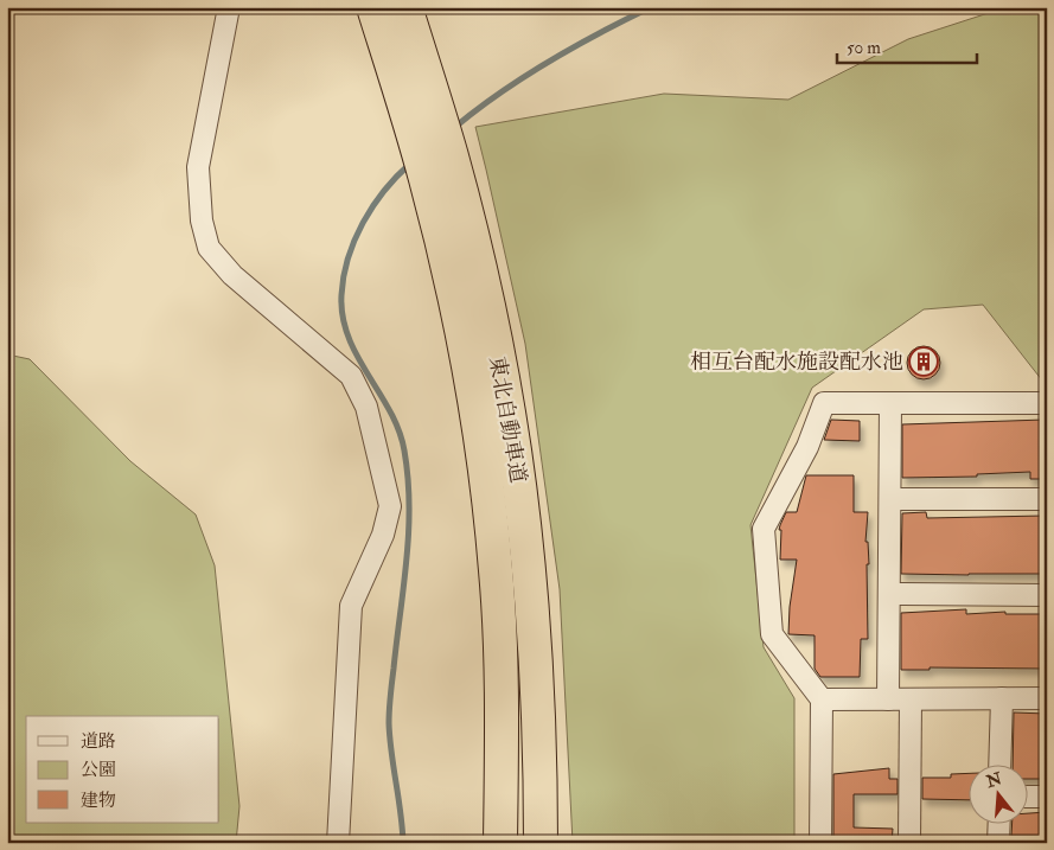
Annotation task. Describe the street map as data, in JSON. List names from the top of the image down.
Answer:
{
  "streets": {
    "highway": ["東北自動車道"]
  },
  "places": {
    "building": ["相互台配水施設配水池"]
  },
  "legend": ["道路", "公園", "建物"],
  "scale_bar": "50 m",
  "north": "top"
}
